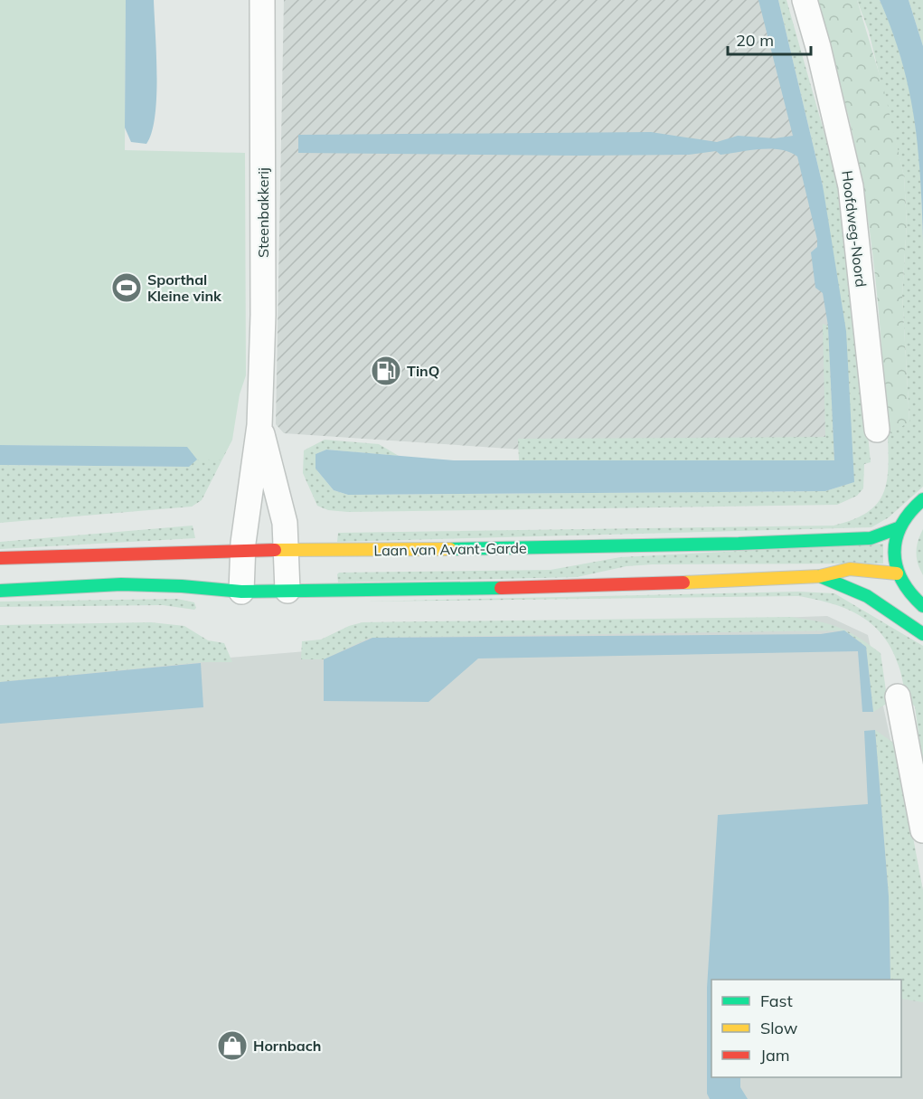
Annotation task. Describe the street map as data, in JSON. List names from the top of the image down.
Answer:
{
  "streets": {
    "main road": ["Laan van Avant-Garde"],
    "street": ["Steenbakkerij", "Hoofdweg-Noord"]
  },
  "crossings": [
    ["Steenbakkerij", "Laan van Avant-Garde"]
  ],
  "places": {
    "sports": ["Sporthal Kleine vink"],
    "fuel station": ["TinQ"],
    "shop": ["Hornbach"]
  },
  "legend": ["Fast", "Slow", "Jam"],
  "scale_bar": "20 m"
}
